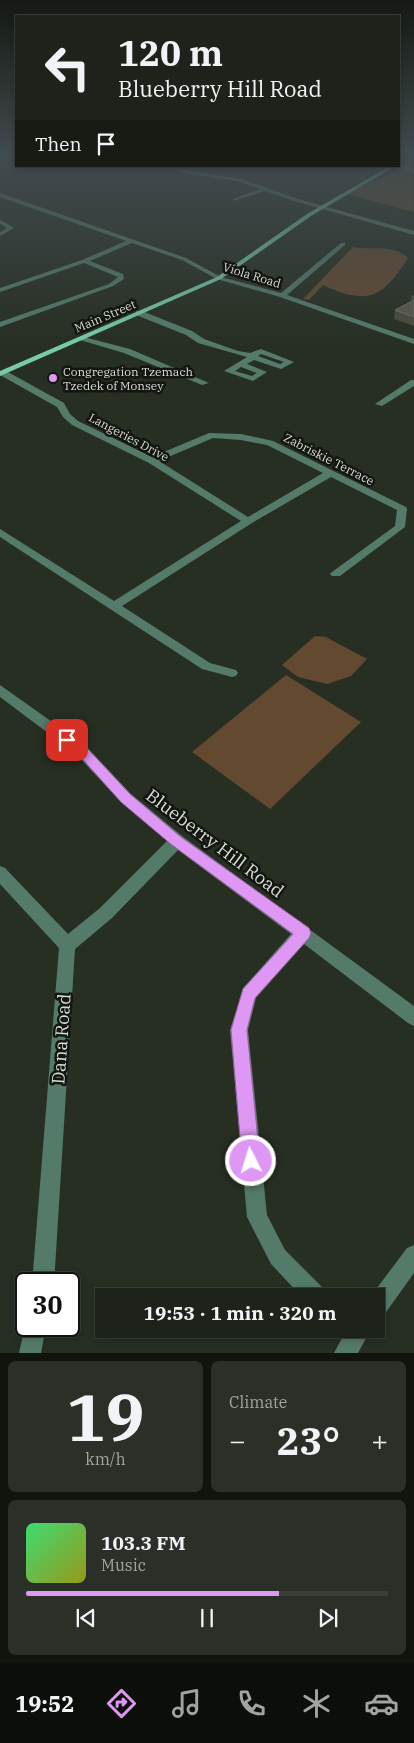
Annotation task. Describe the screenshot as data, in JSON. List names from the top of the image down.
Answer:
{
  "streets": {
    "main road": ["Main Street"],
    "street": [
      "Viola Road",
      "Langeries Drive",
      "Zabriskie Terrace",
      "Blueberry Hill Road",
      "Dana Road"
    ]
  },
  "crossings": [
    ["Viola Road", "Main Street"],
    ["Main Street", "Langeries Drive"],
    ["Langeries Drive", "Zabriskie Terrace"]
  ],
  "places": ["Congregation Tzemach Tzedek of Monsey"],
  "page": {
    "turn": ["120 m", "Blueberry Hill Road"],
    "then": "Then",
    "limit": "30",
    "trip": "19:53 · 1 min · 320 m",
    "tile": [
      ["19", "km/h"],
      "Climate"
    ],
    "heat": ["−", "23°", "+"],
    "song": ["103.3 FM", "Music"],
    "tabs": "19:52"
  }
}
